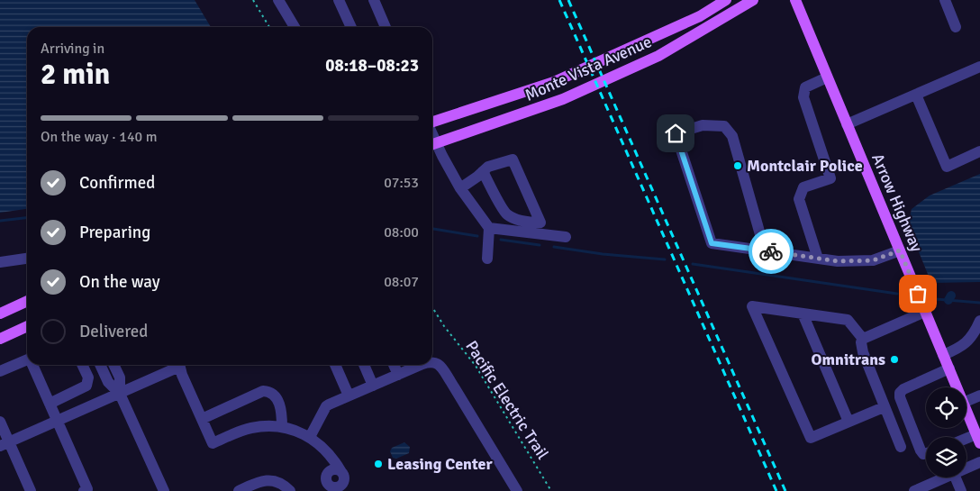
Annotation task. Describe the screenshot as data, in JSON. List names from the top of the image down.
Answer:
{
  "streets": {
    "main road": ["Monte Vista Avenue", "Arrow Highway"],
    "path": ["Pacific Electric Trail"]
  },
  "places": ["Montclair Police", "Omnitrans", "Leasing Center"],
  "page": {
    "heading": ["2 min", "Arriving in", "08:18–08:23"],
    "bar": "On the way · 140 m",
    "list": [
      ["Confirmed", "07:53"],
      ["Preparing", "08:00"],
      ["On the way", "08:07"],
      "Delivered"
    ]
  }
}
